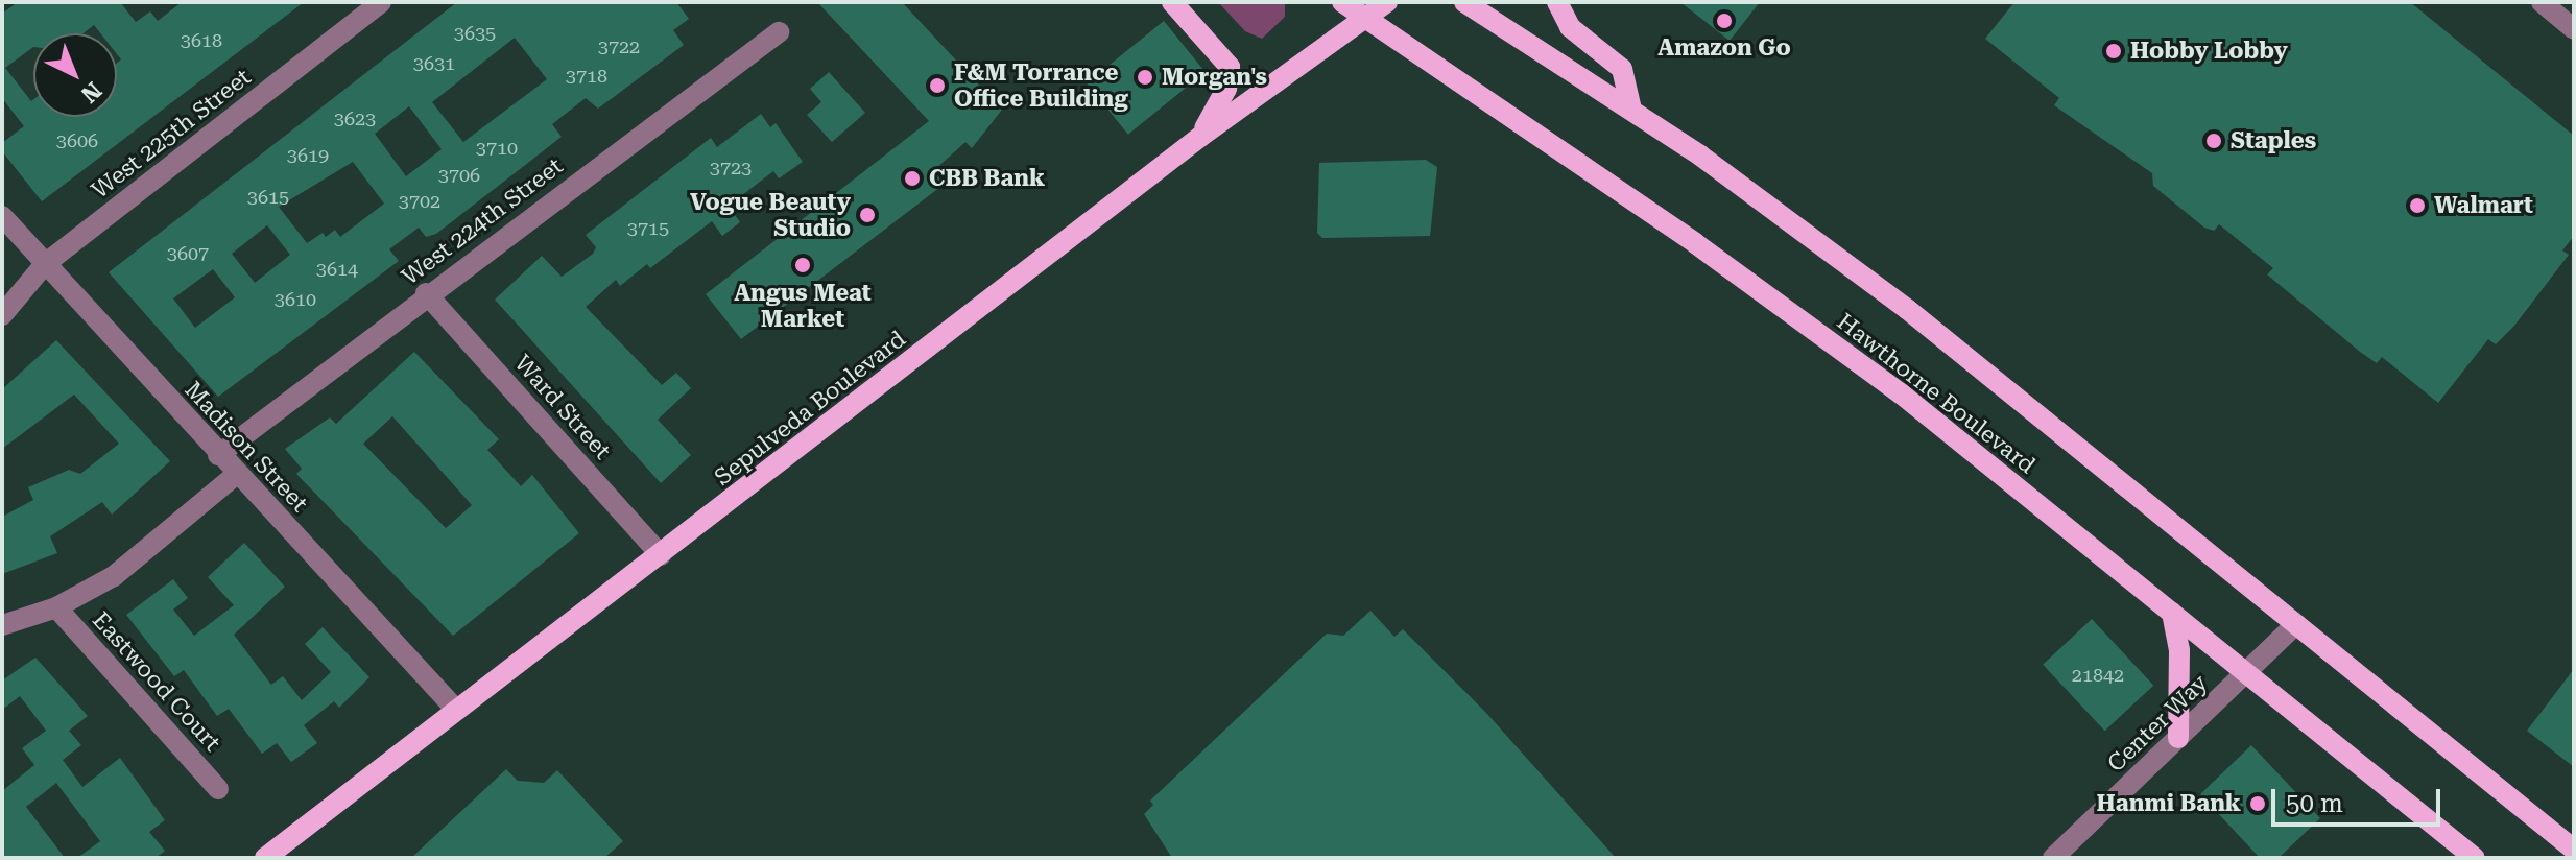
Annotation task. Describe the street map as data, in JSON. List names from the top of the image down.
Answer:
{
  "streets": {
    "main road": ["Hawthorne Boulevard", "Sepulveda Boulevard"],
    "street": [
      "West 225th Street",
      "West 224th Street",
      "Ward Street",
      "Madison Street",
      "Eastwood Court",
      "Center Way"
    ]
  },
  "crossings": [
    ["West 225th Street", "Madison Street"],
    ["West 224th Street", "Ward Street"],
    ["West 224th Street", "Madison Street"],
    ["Hawthorne Boulevard", "Sepulveda Boulevard"],
    ["Hawthorne Boulevard", "Center Way"],
    ["Ward Street", "Sepulveda Boulevard"],
    ["Sepulveda Boulevard", "Madison Street"]
  ],
  "places": [
    "Amazon Go",
    "Hobby Lobby",
    "Morgan's",
    "F&M Torrance Office Building",
    "Staples",
    "CBB Bank",
    "Walmart",
    "Vogue Beauty Studio",
    "Angus Meat Market",
    "Hanmi Bank"
  ],
  "house_numbers": [
    "3635",
    "3618",
    "3722",
    "3631",
    "3718",
    "3623",
    "3606",
    "3710",
    "3619",
    "3723",
    "3706",
    "3615",
    "3702",
    "3715",
    "3607",
    "3614",
    "3610",
    "21842"
  ],
  "scale_bar": "50 m",
  "north": "bottom right"
}
